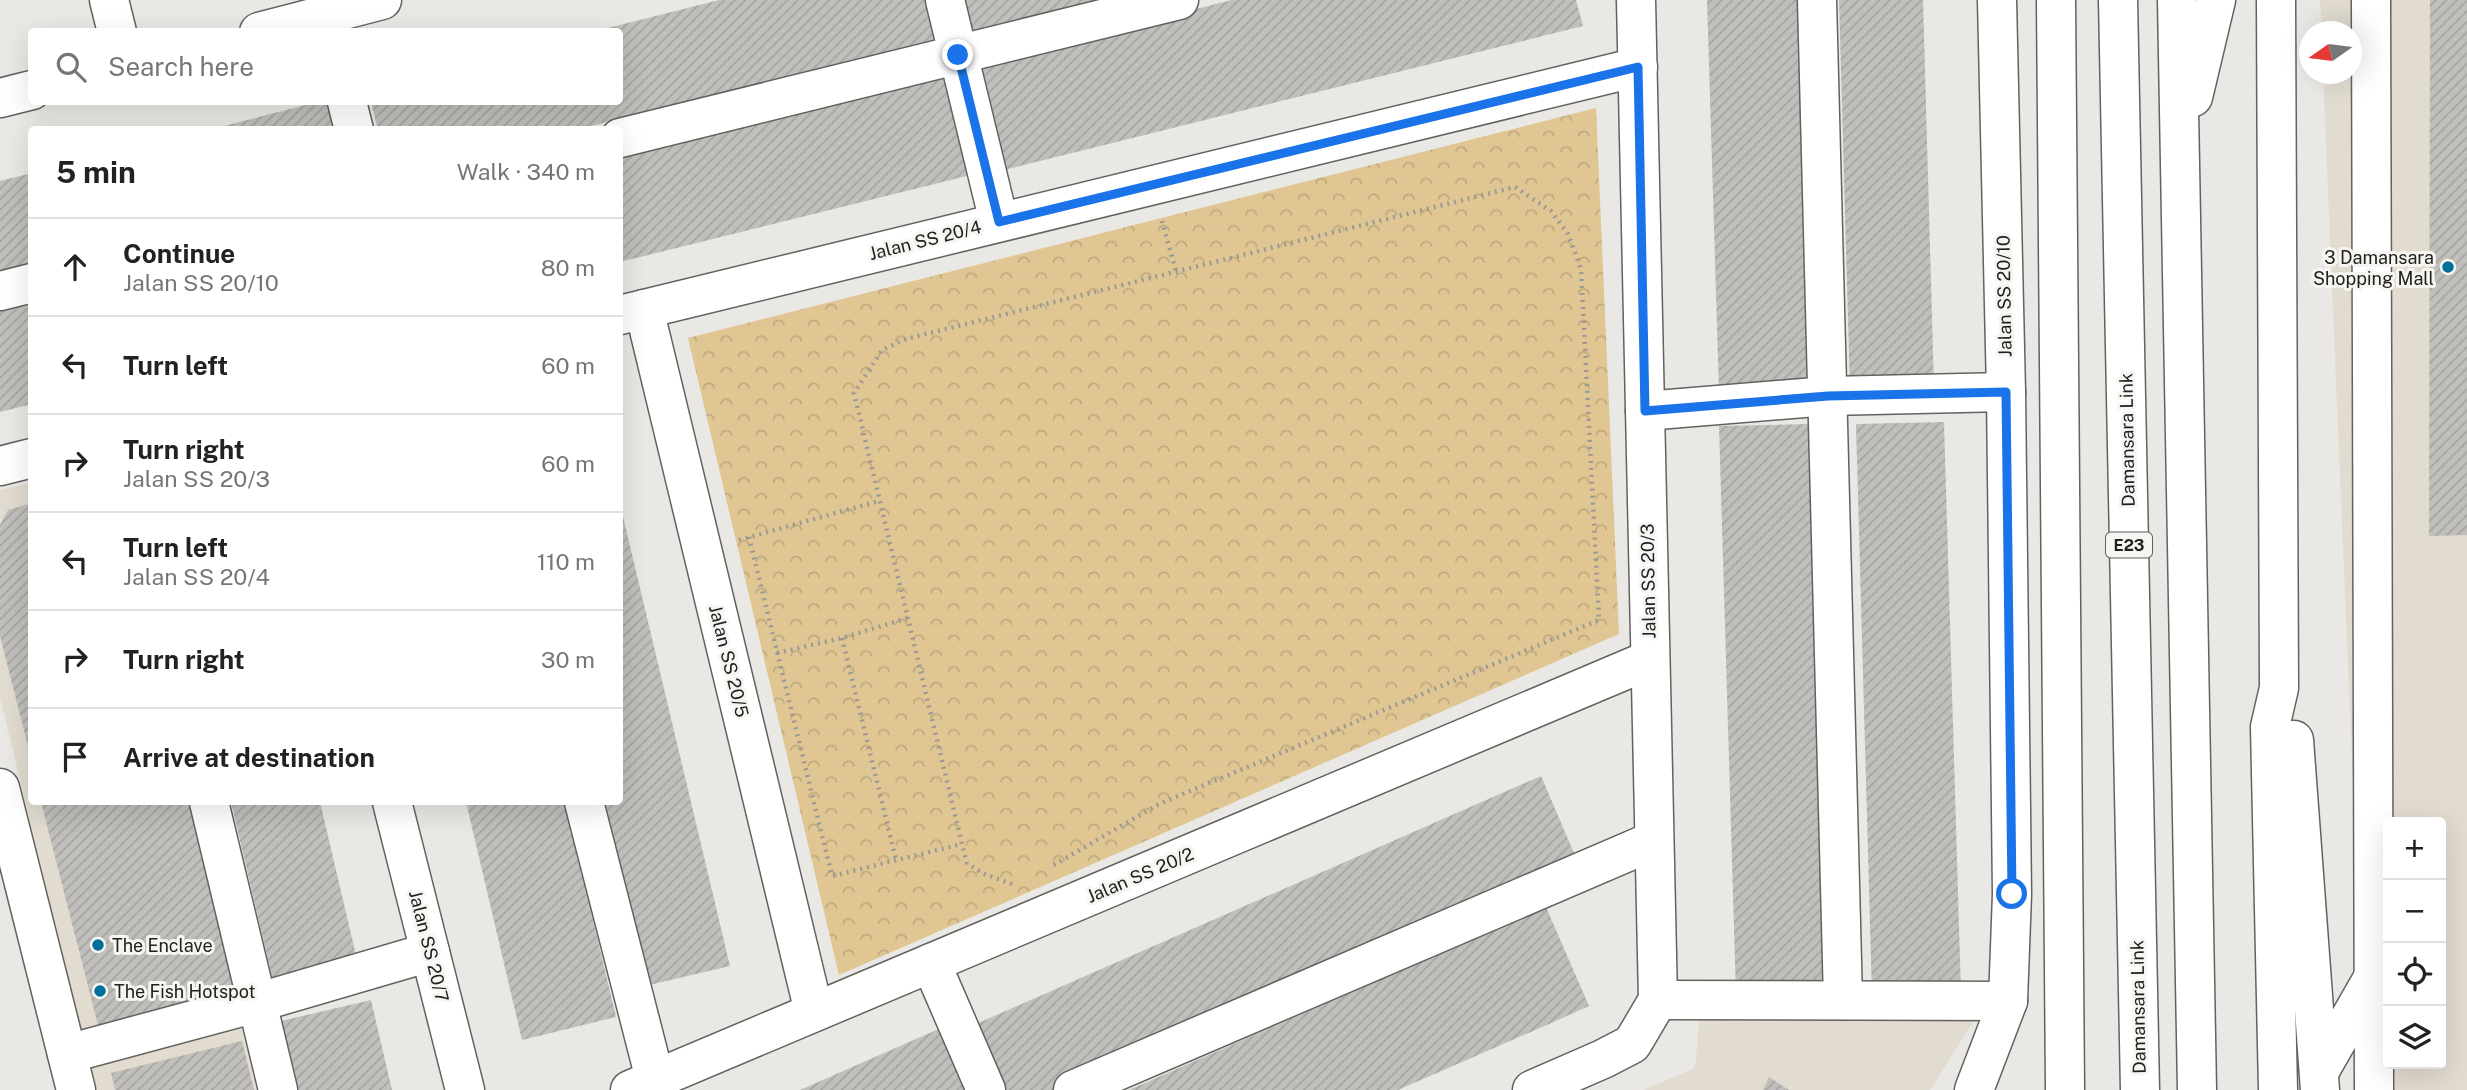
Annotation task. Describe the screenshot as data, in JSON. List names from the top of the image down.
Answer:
{
  "streets": {
    "main road": [
      "Jalan SS 20/4",
      "Jalan SS 20/10",
      "Damansara Link",
      "E23",
      "Jalan SS 20/3",
      "Jalan SS 20/5",
      "Jalan SS 20/2",
      "Jalan SS 20/7"
    ]
  },
  "crossings": [
    ["Jalan SS 20/4", "Jalan SS 20/3"],
    ["Jalan SS 20/4", "Jalan SS 20/5"],
    ["Jalan SS 20/3", "Jalan SS 20/2"],
    ["Jalan SS 20/5", "Jalan SS 20/2"]
  ],
  "places": ["3 Damansara Shopping Mall", "The Enclave", "The Fish Hotspot"],
  "north": "left",
  "page": {
    "search": "Search here",
    "heading": ["5 min", "Walk · 340 m"],
    "list": [
      ["Continue", "Jalan SS 20/10", "80 m"],
      ["Turn left", "60 m"],
      ["Turn right", "Jalan SS 20/3", "60 m"],
      ["Turn left", "Jalan SS 20/4", "110 m"],
      ["Turn right", "30 m"],
      "Arrive at destination"
    ],
    "map_buttons": ["+", "−"]
  }
}
